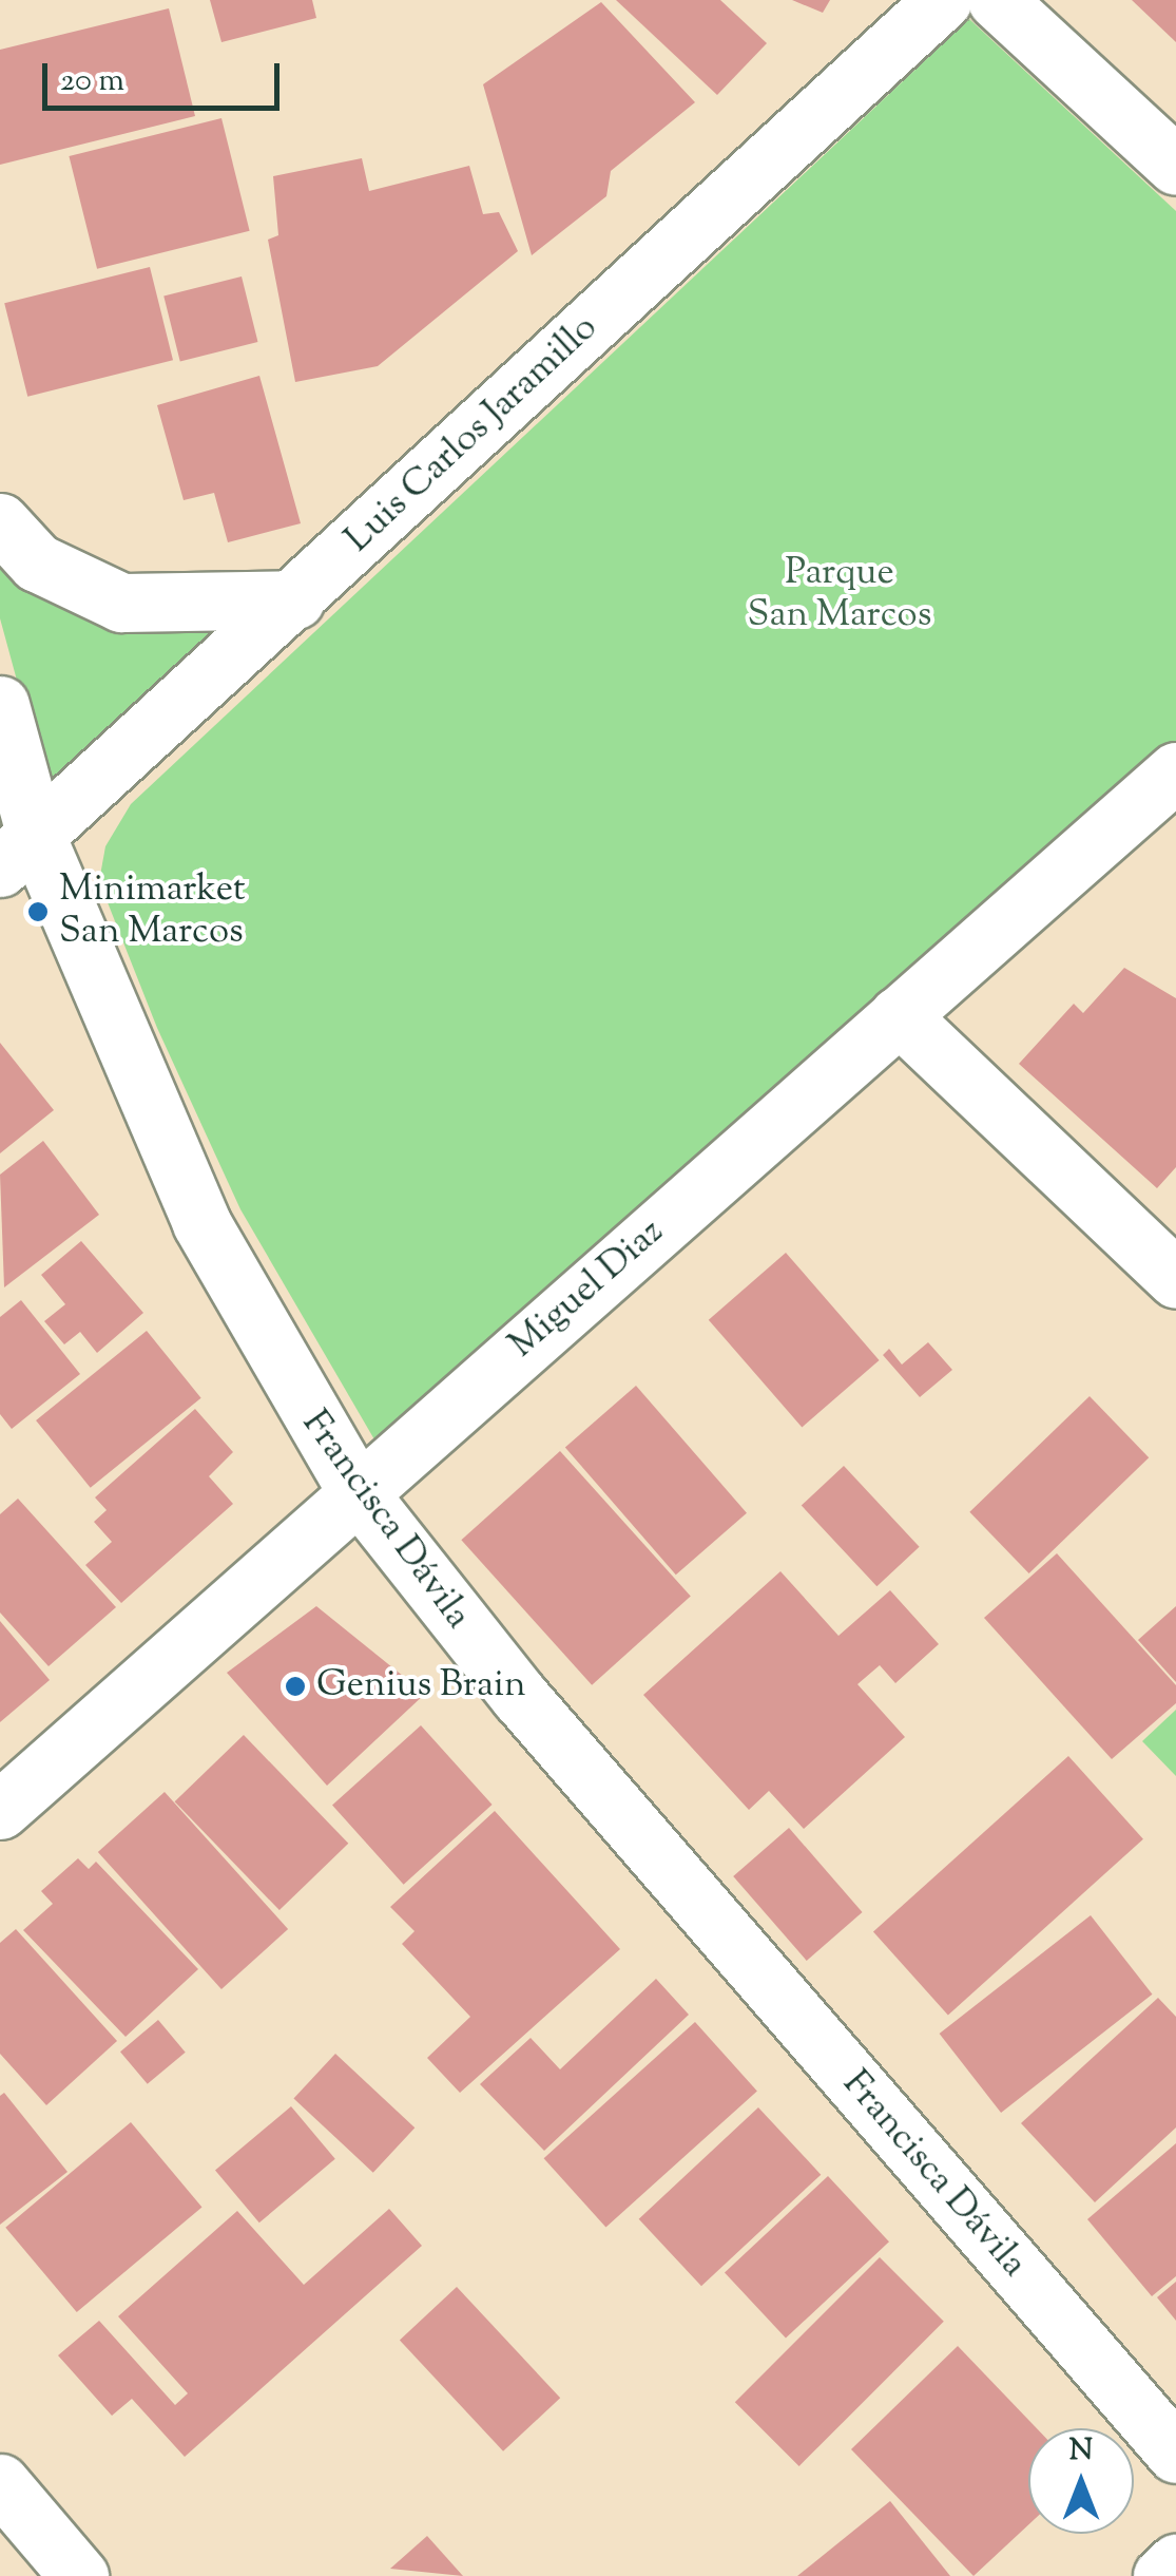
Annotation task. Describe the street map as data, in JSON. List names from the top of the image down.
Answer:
{
  "streets": {
    "street": ["Luis Carlos Jaramillo", "Miguel Diaz", "Francisca Dávila"]
  },
  "crossings": [
    ["Luis Carlos Jaramillo", "Francisca Dávila"],
    ["Miguel Diaz", "Francisca Dávila"]
  ],
  "parks": ["Parque San Marcos"],
  "places": ["Minimarket San Marcos", "Genius Brain"],
  "scale_bar": "20 m",
  "north": "top"
}
